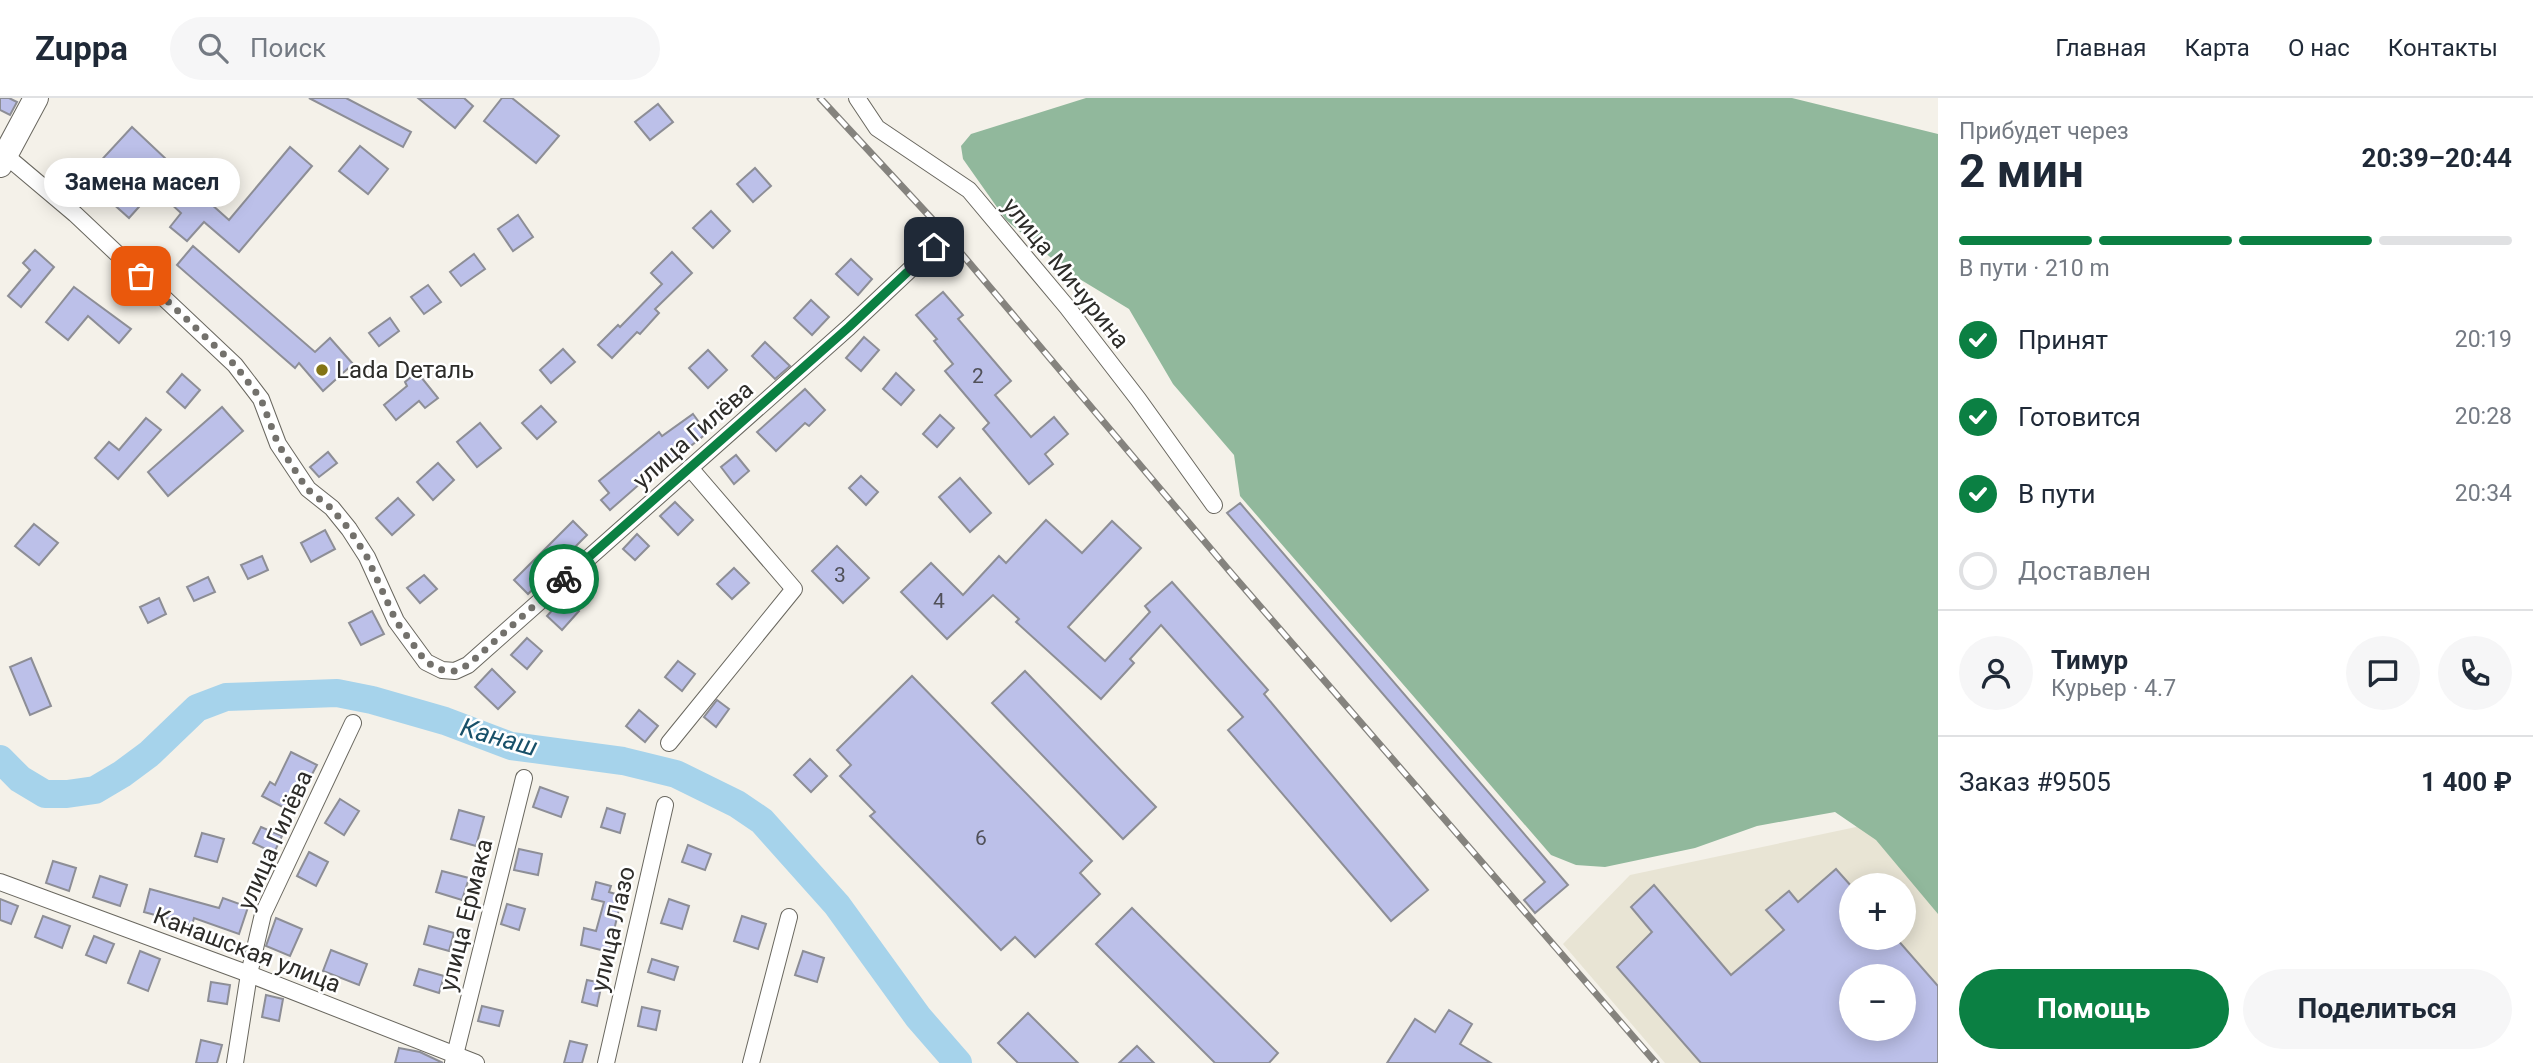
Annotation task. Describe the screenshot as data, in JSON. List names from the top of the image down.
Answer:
{
  "streets": {
    "street": [
      "улица Мичурина",
      "улица Гилёва",
      "улица Ермака",
      "улица Лазо",
      "Канашская улица"
    ]
  },
  "crossings": [
    ["улица Гилёва", "Канашская улица"],
    ["улица Ермака", "Канашская улица"]
  ],
  "water": ["Канаш"],
  "places": ["Замена масел", "Lada Dеталь"],
  "house_numbers": [
    "2",
    "3",
    "4",
    "6"
  ],
  "page": {
    "header": "Zuppa",
    "search": "Поиск",
    "nav": [
      "Главная",
      "Карта",
      "О нас",
      "Контакты"
    ],
    "heading": ["2 мин", "Прибудет через", "20:39–20:44"],
    "panel": [
      "Тимур",
      "Курьер · 4.7",
      "Заказ #9505",
      "1 400 ₽"
    ],
    "bubble": "Замена масел",
    "bar": "В пути · 210 m",
    "list": [
      ["Принят", "20:19"],
      ["Готовится", "20:28"],
      ["В пути", "20:34"],
      "Доставлен"
    ],
    "map_buttons": ["+", "−"],
    "buttons": ["Помощь", "Поделиться"]
  }
}
